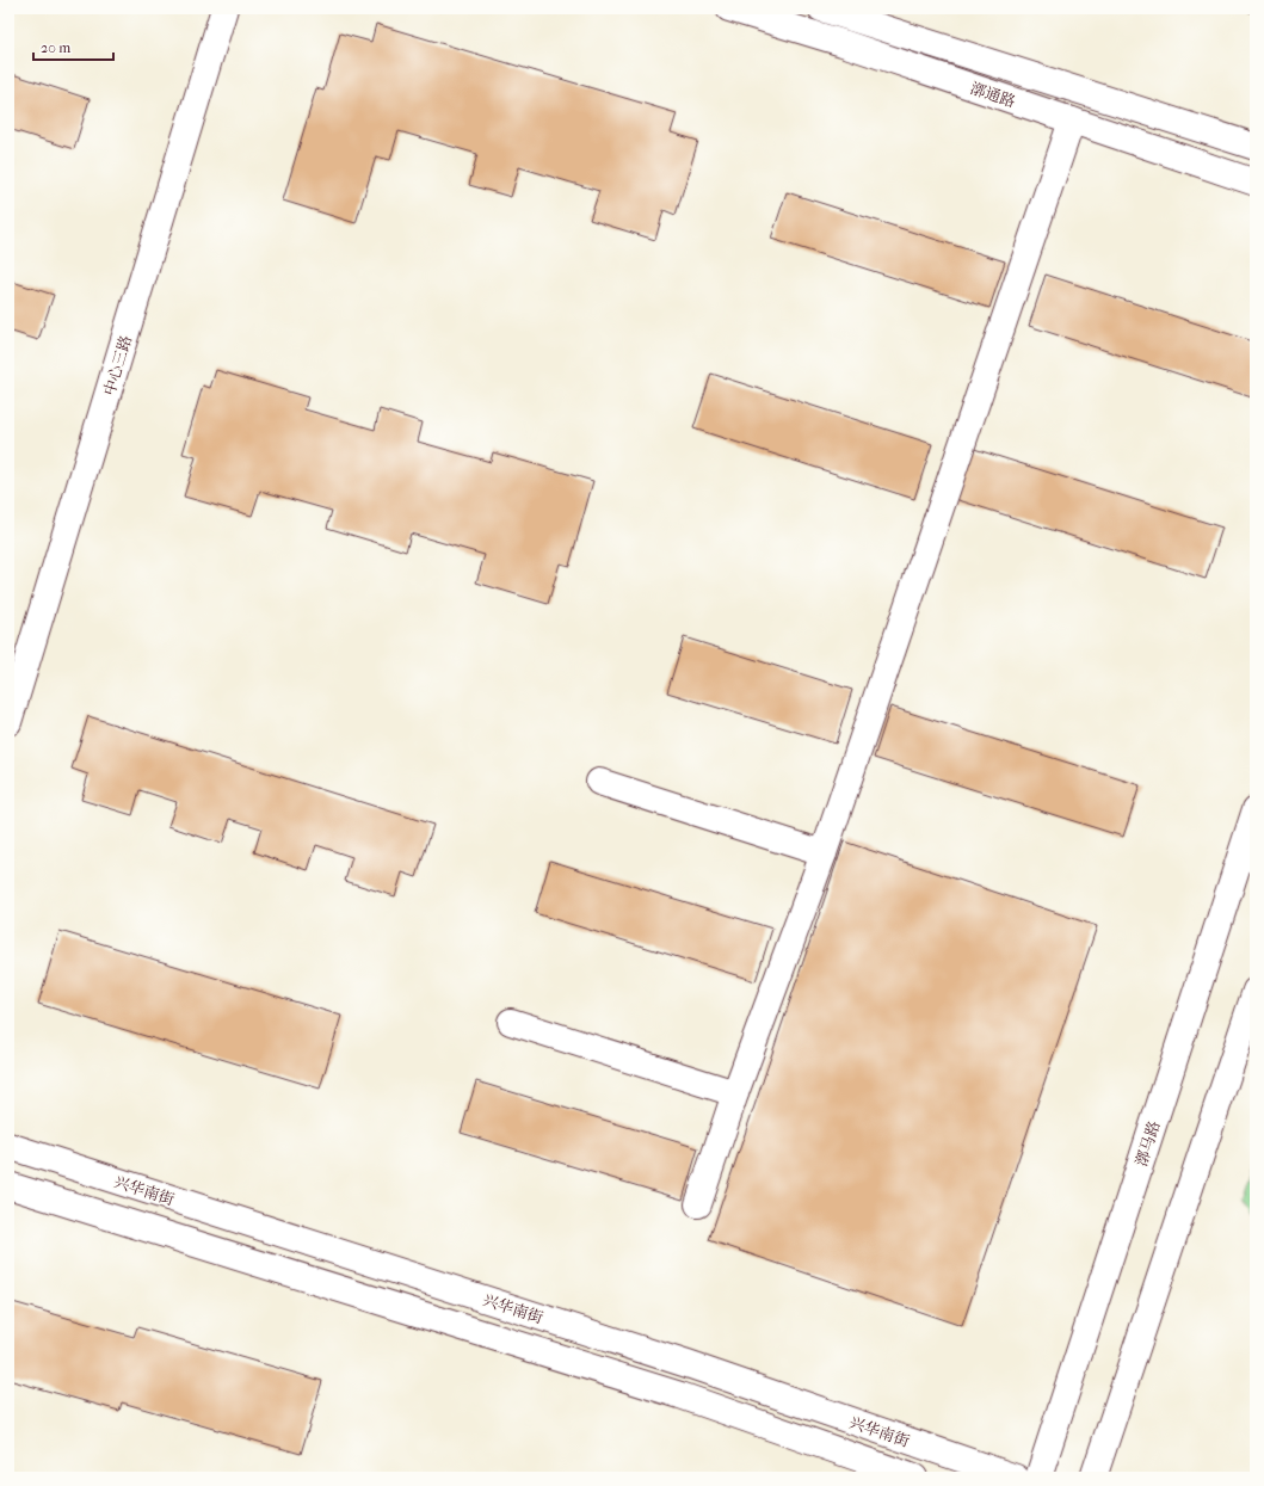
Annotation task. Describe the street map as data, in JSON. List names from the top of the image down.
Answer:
{
  "streets": {
    "street": [
      "漷通路",
      "中心三路",
      "漷马路",
      "兴华南街"
    ]
  },
  "scale_bar": "20 m"
}
